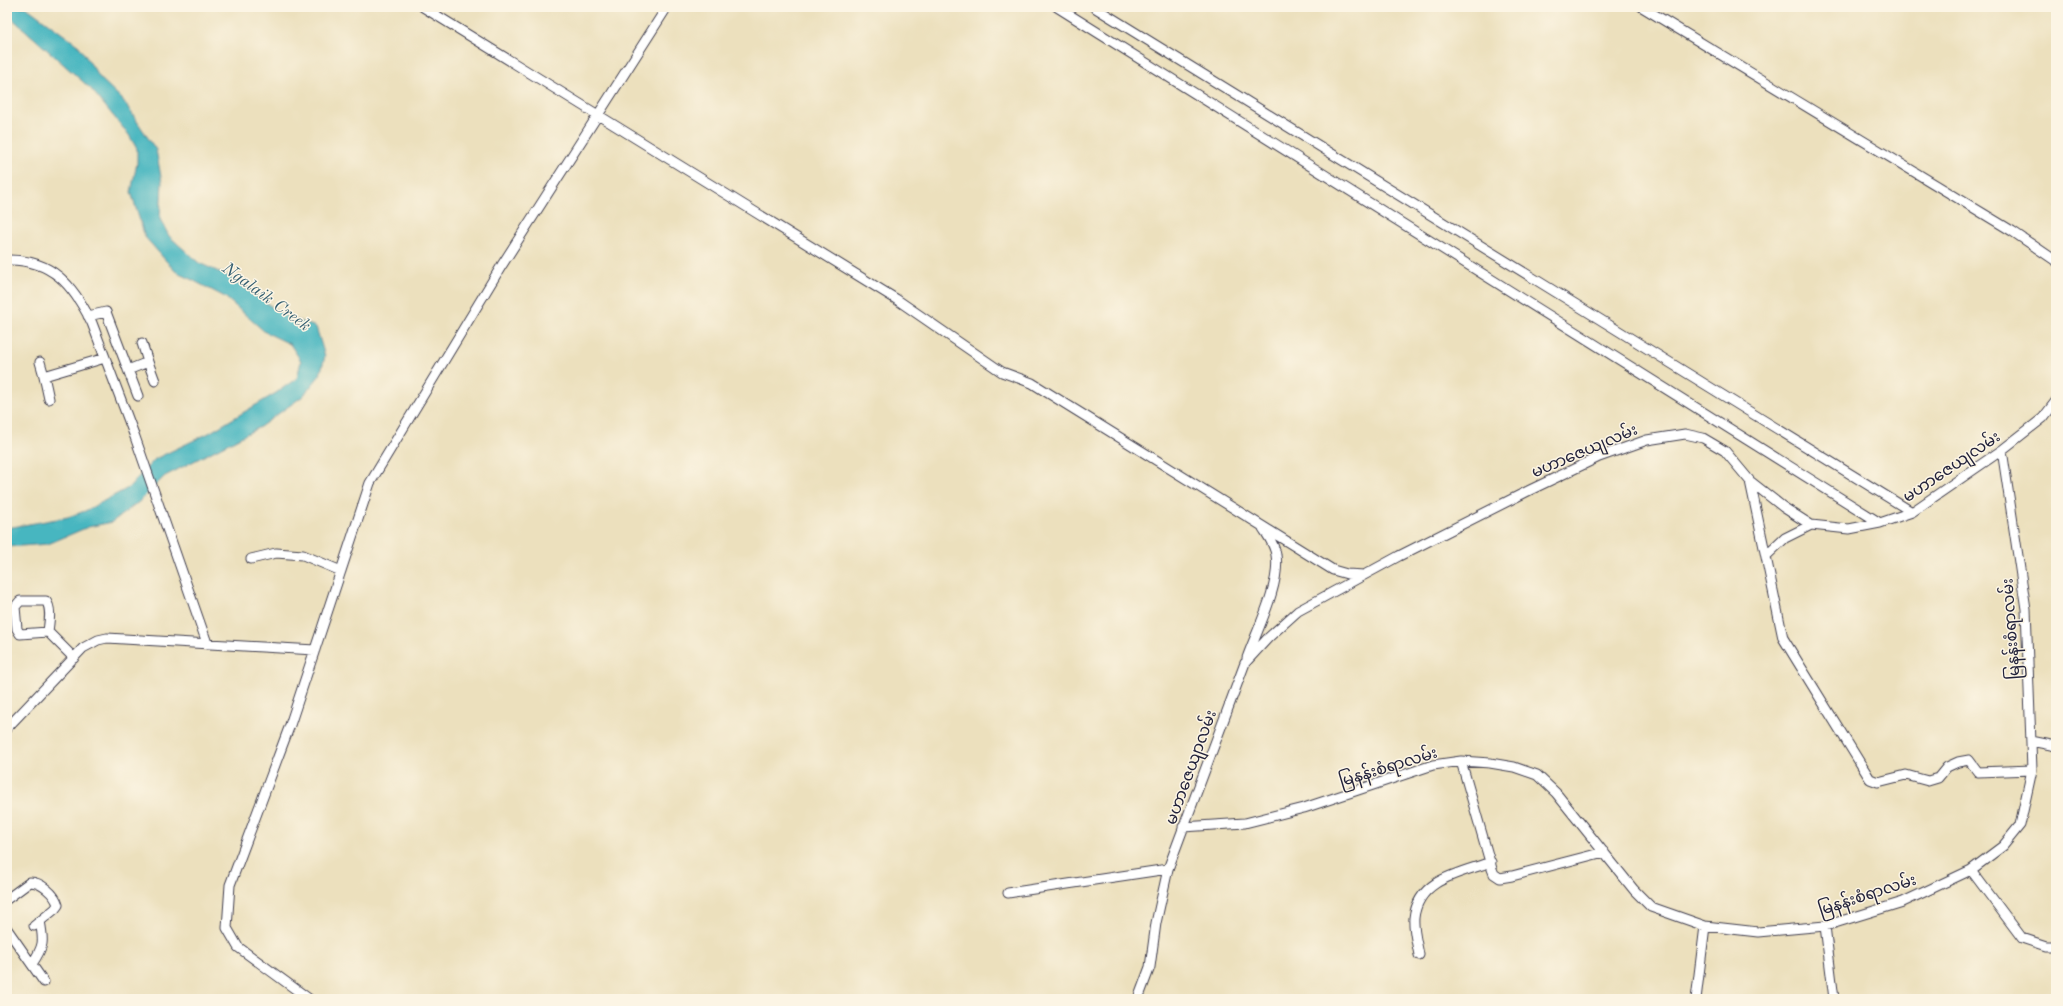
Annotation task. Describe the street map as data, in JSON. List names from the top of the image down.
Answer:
{
  "streets": {
    "street": ["မဟာဇေယျလမ်း", "မြနန်းစံရာလမ်း", "မဟာဇေယျာလမ်း"]
  },
  "crossings": [
    ["မဟာဇေယျလမ်း", "မြနန်းစံရာလမ်း"],
    ["မဟာဇေယျလမ်း", "မဟာဇေယျာလမ်း"],
    ["မြနန်းစံရာလမ်း", "မဟာဇေယျာလမ်း"]
  ],
  "water": ["Ngalaik Creek"]
}
